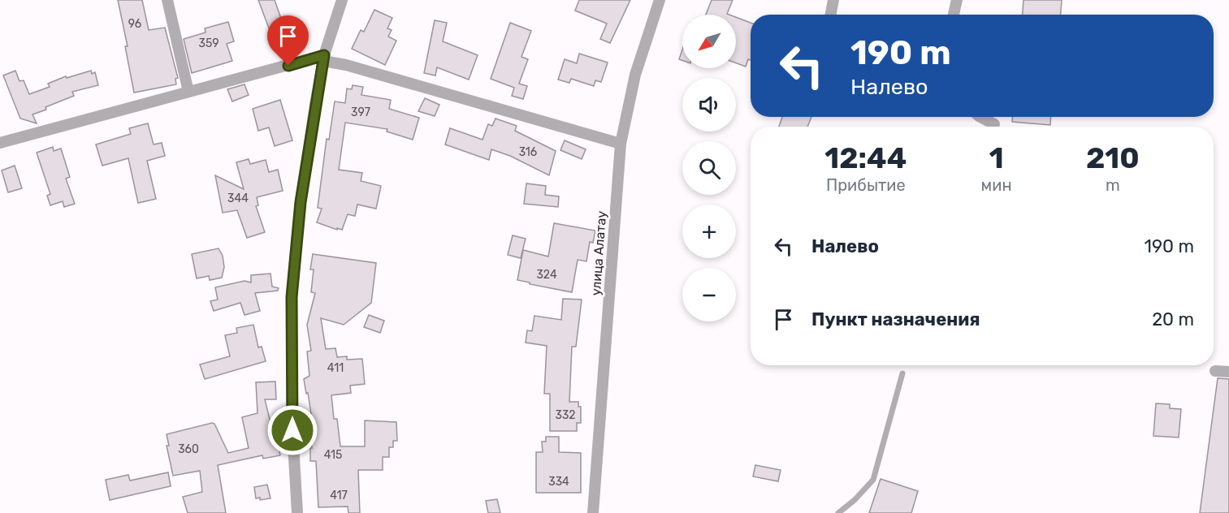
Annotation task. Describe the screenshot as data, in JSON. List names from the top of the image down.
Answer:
{
  "streets": {
    "street": ["улица Алатау"]
  },
  "house_numbers": [
    "96",
    "359",
    "397",
    "316",
    "344",
    "324",
    "411",
    "332",
    "360",
    "415",
    "334",
    "417"
  ],
  "north": "bottom left",
  "page": {
    "map_buttons": ["+", "−"],
    "turn": ["190 m", "Налево"],
    "eta": [
      "12:44",
      "Прибытие",
      "1",
      "мин",
      "210",
      "m"
    ],
    "list": [
      {
        "name": "Налево",
        "value": "190 m"
      },
      {
        "name": "Пункт назначения",
        "value": "20 m"
      }
    ]
  }
}
